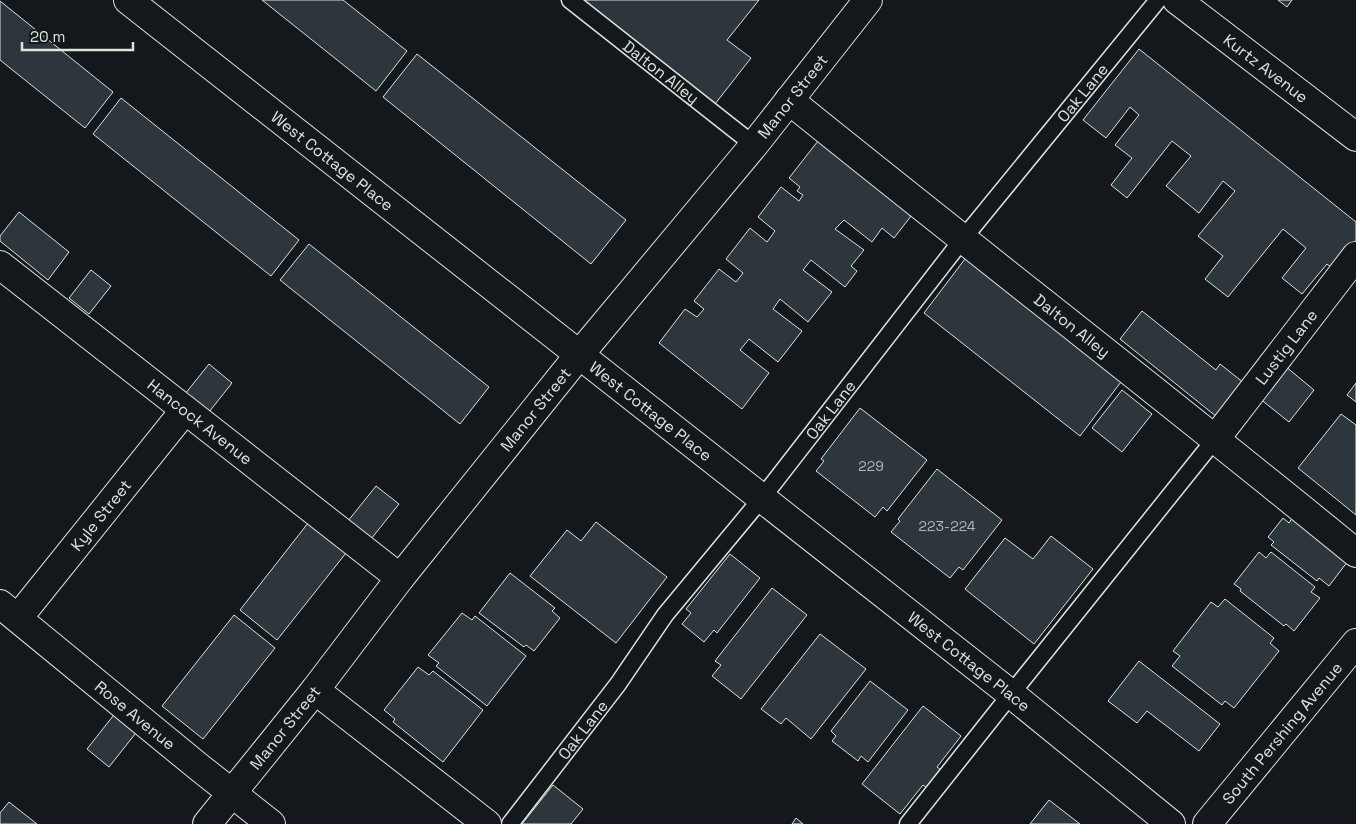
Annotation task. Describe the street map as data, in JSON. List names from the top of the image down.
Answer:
{
  "streets": {
    "street": [
      "Kurtz Avenue",
      "Dalton Alley",
      "Manor Street",
      "West Cottage Place",
      "Lustig Lane",
      "Hancock Avenue",
      "Kyle Street",
      "Rose Avenue",
      "South Pershing Avenue"
    ],
    "lane": ["Oak Lane"]
  },
  "crossings": [
    ["Dalton Alley", "Oak Lane"],
    ["Dalton Alley", "Manor Street"],
    ["Dalton Alley", "Lustig Lane"],
    ["Oak Lane", "West Cottage Place"],
    ["Manor Street", "West Cottage Place"],
    ["Manor Street", "Hancock Avenue"],
    ["Manor Street", "Rose Avenue"],
    ["Hancock Avenue", "Kyle Street"],
    ["Kyle Street", "Rose Avenue"]
  ],
  "house_numbers": ["229", "223-224"],
  "scale_bar": "20 m"
}
